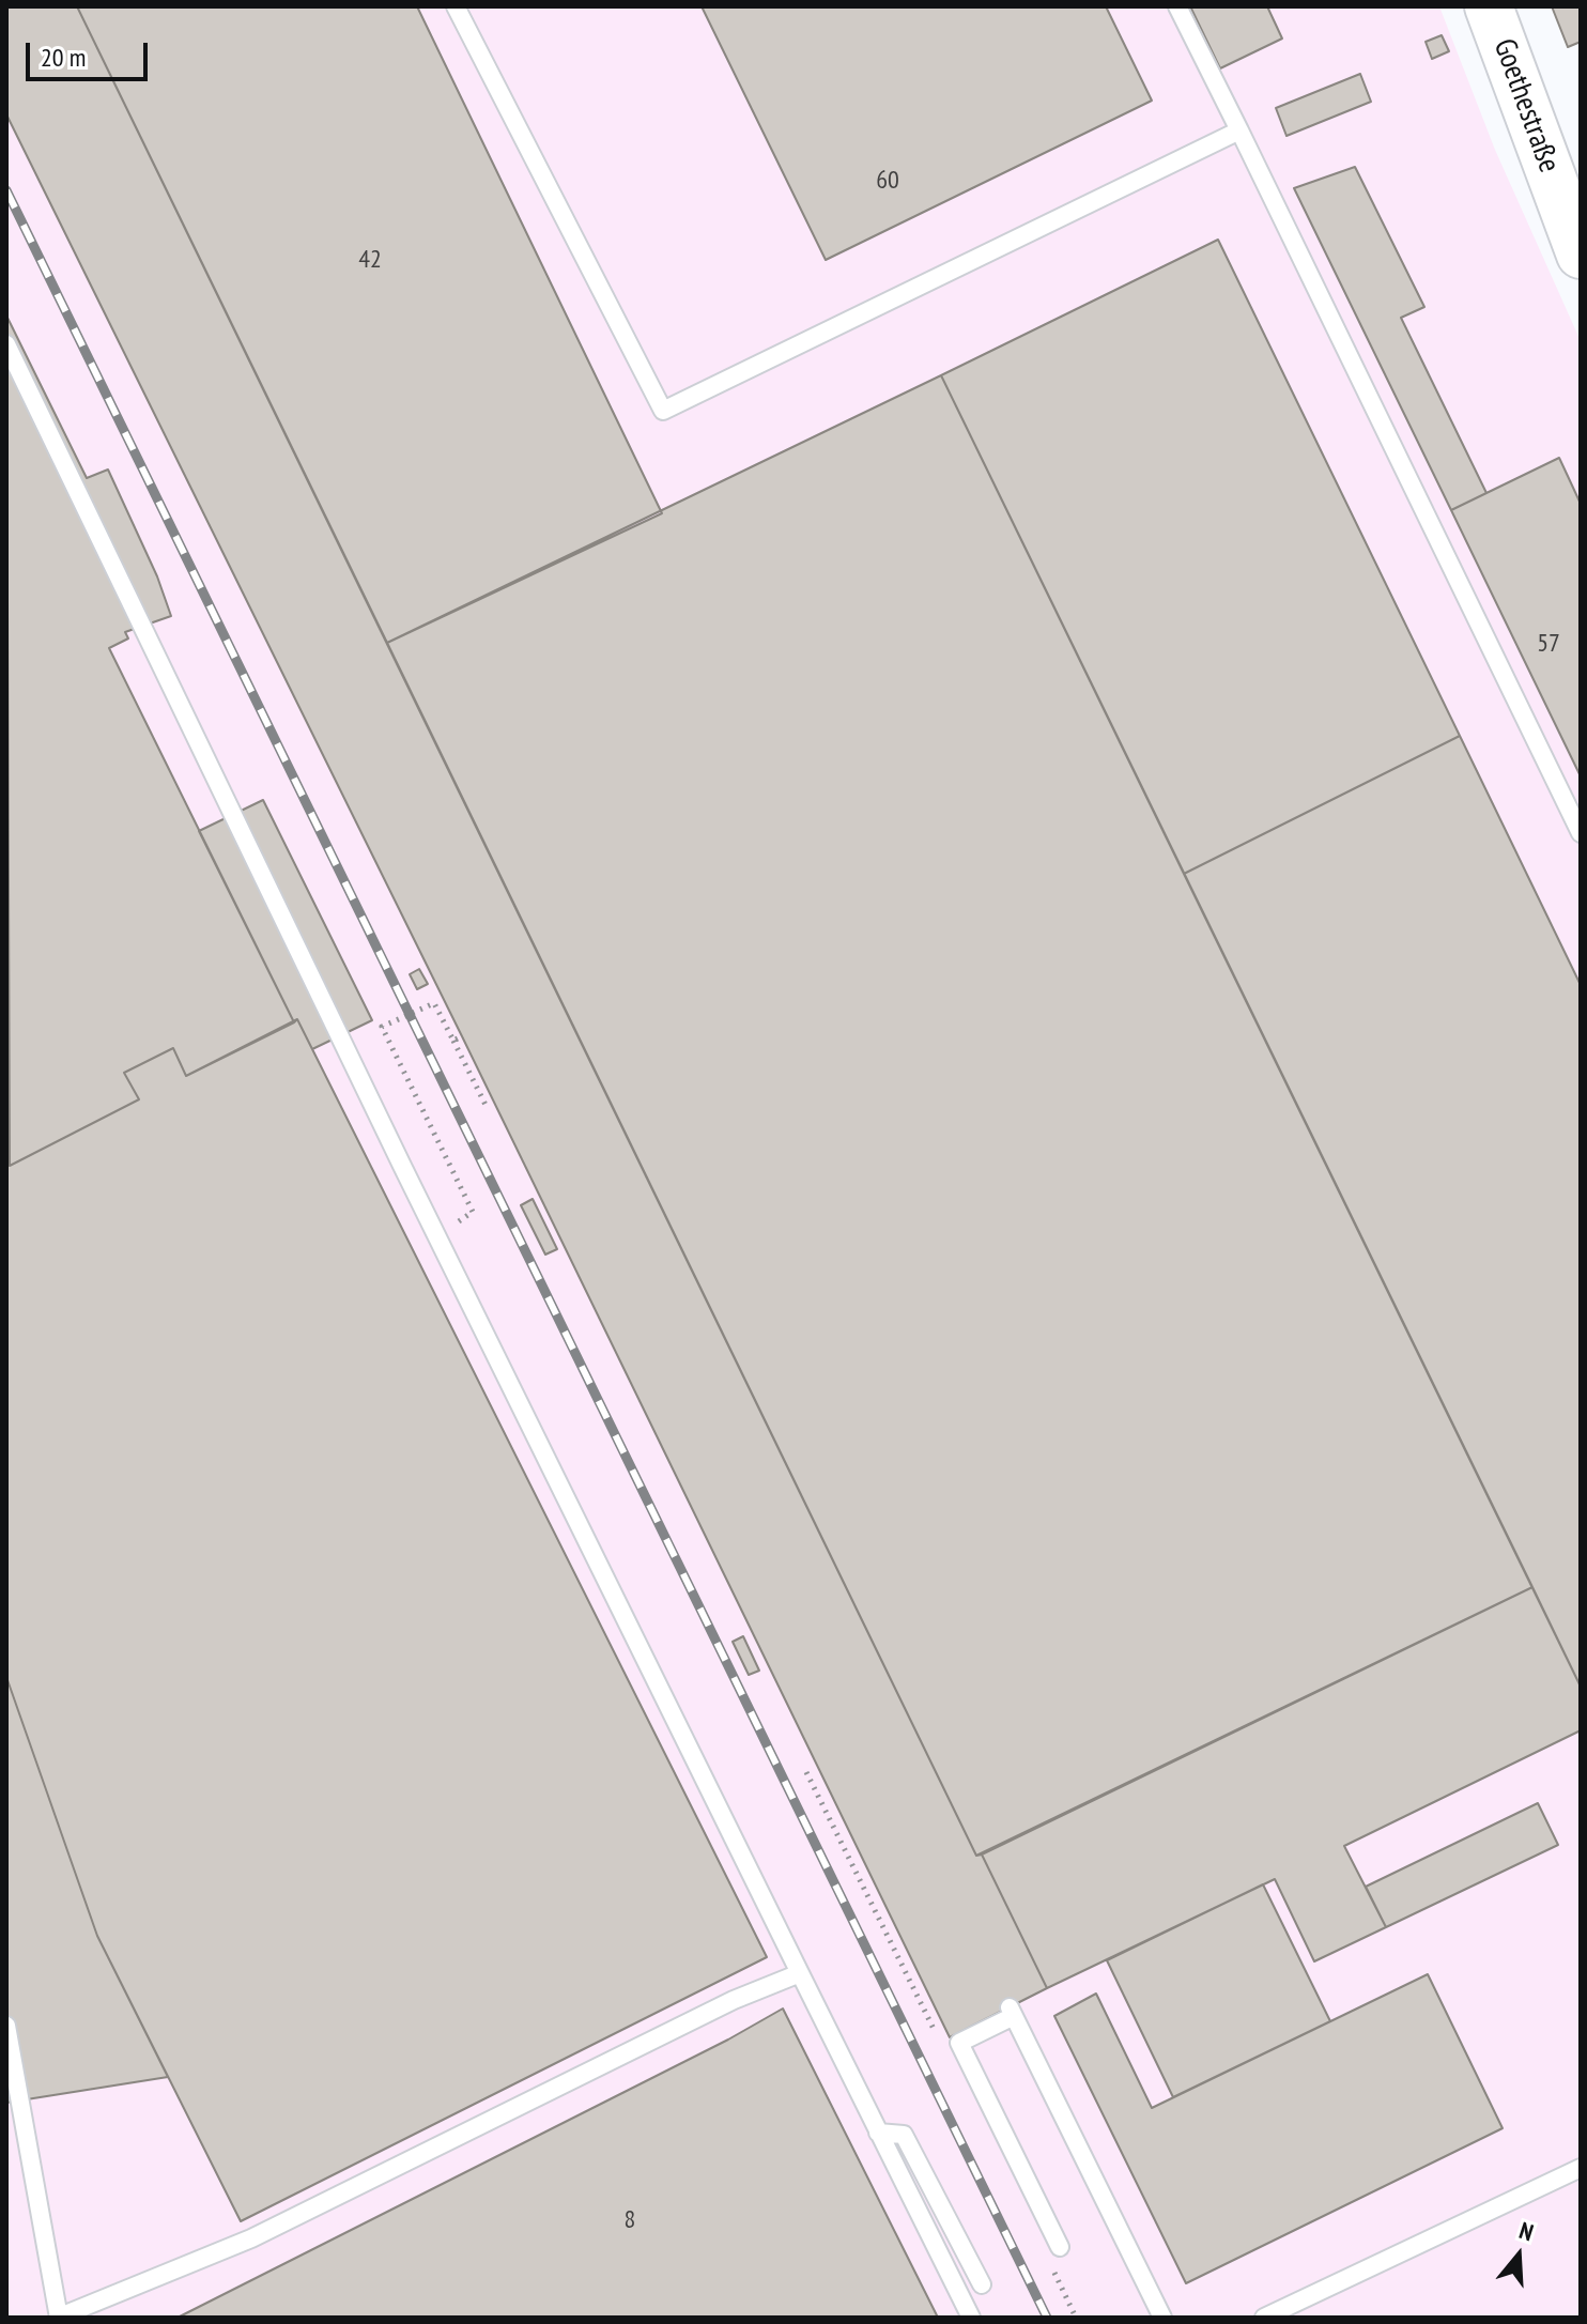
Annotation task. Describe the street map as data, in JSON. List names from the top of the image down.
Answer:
{
  "streets": {
    "street": ["Goethestraße"]
  },
  "house_numbers": [
    "60",
    "42",
    "57",
    "8"
  ],
  "scale_bar": "20 m",
  "north": "top"
}
